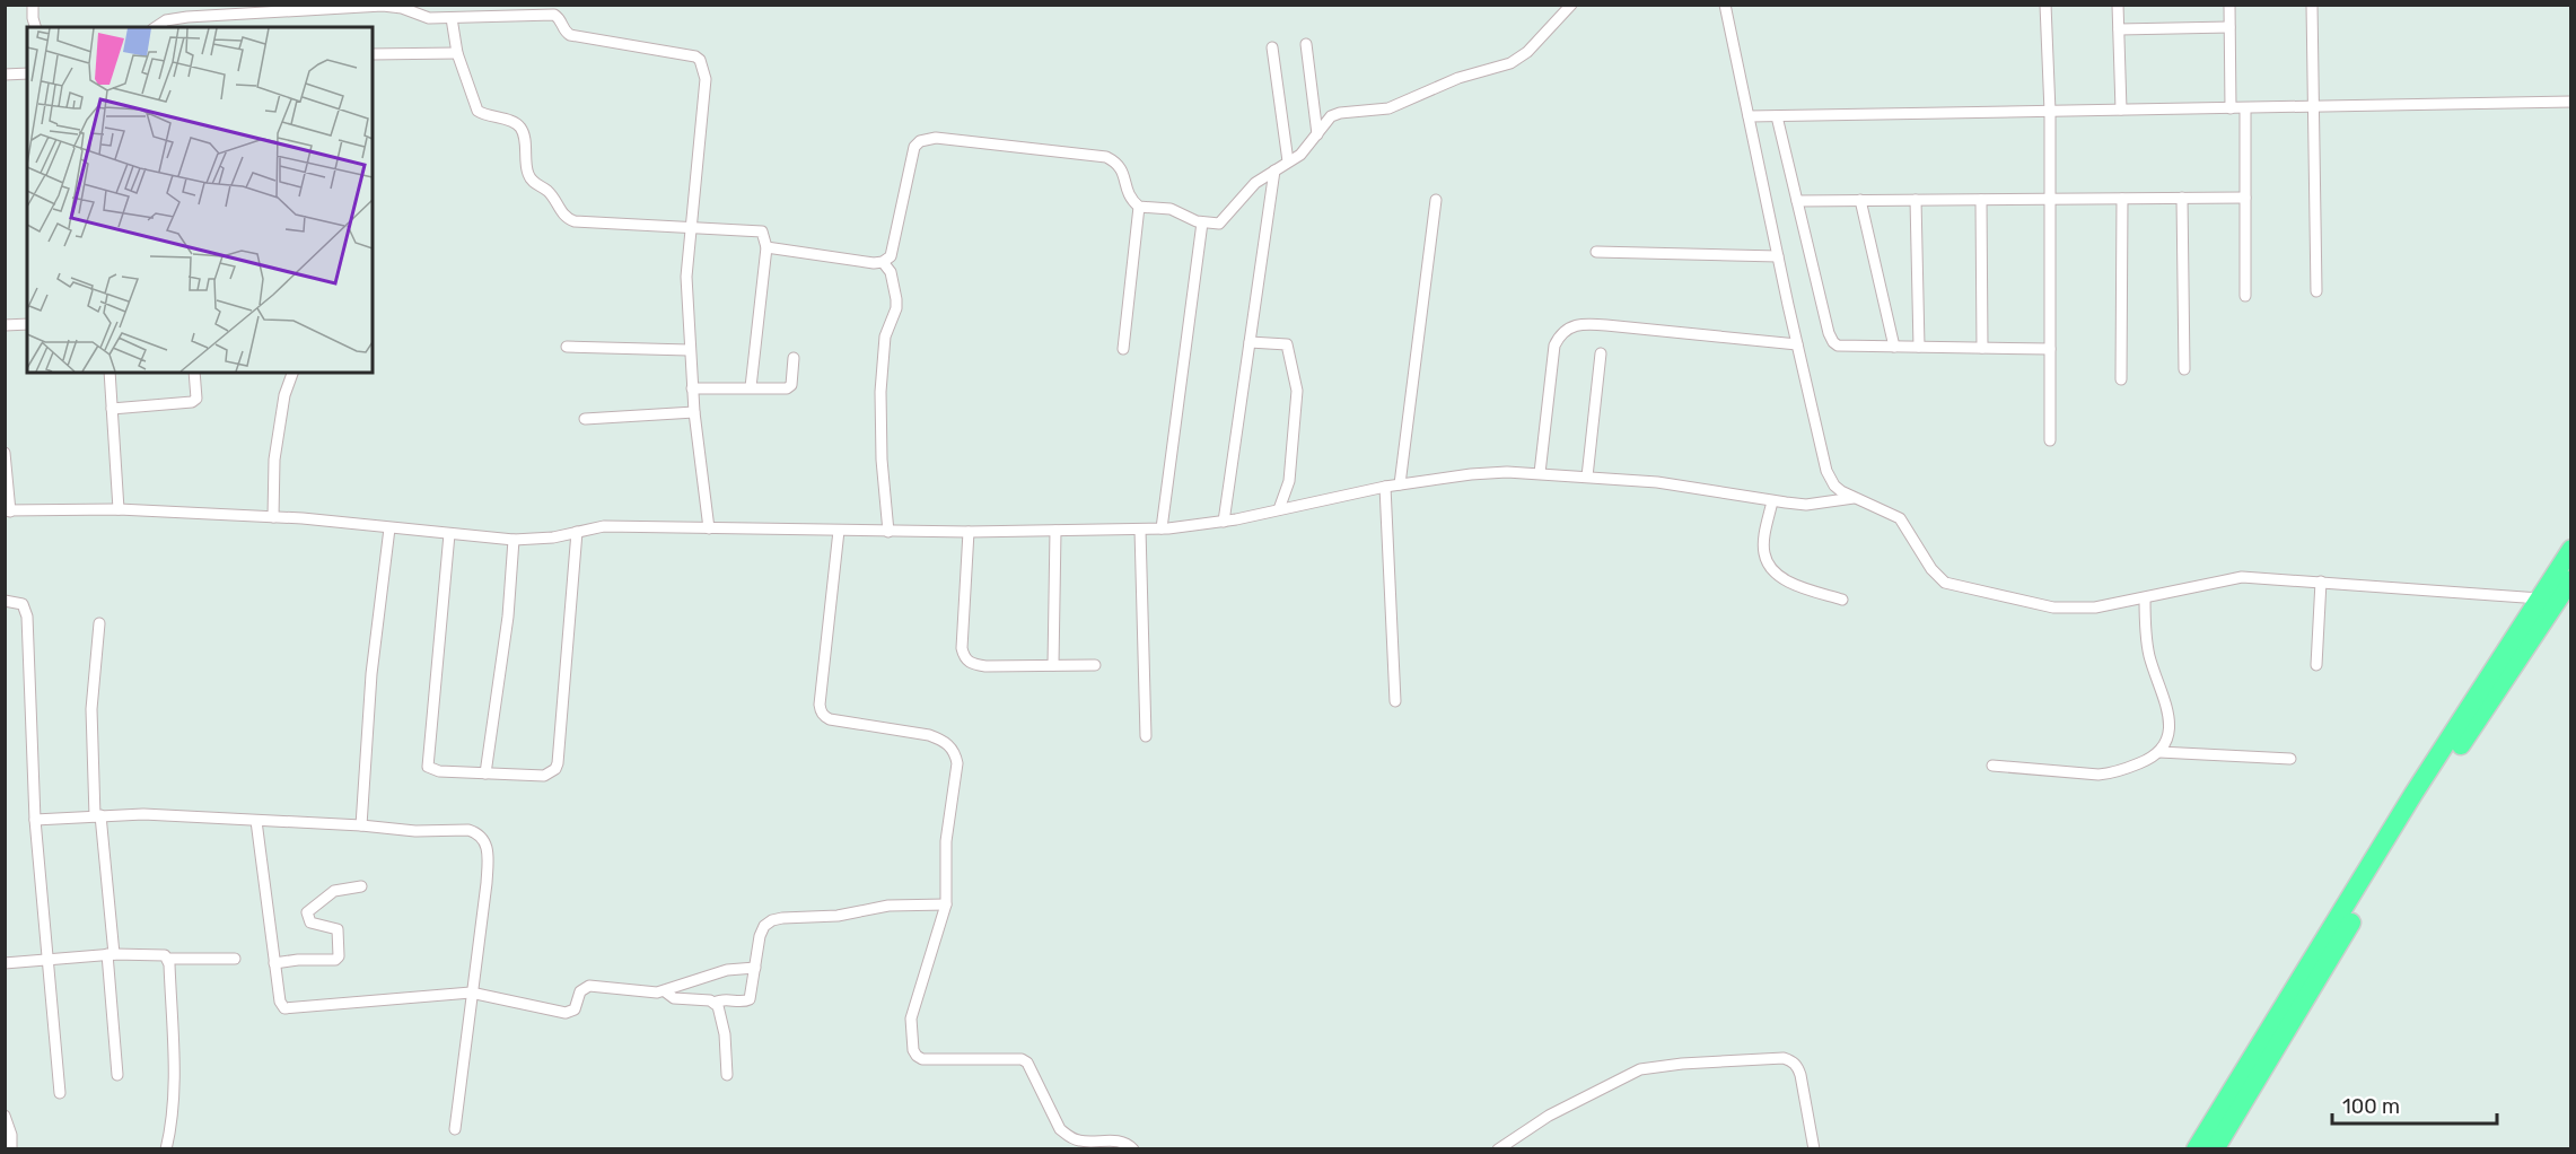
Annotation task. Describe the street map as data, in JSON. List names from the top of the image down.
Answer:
{
  "scale_bar": "100 m"
}
